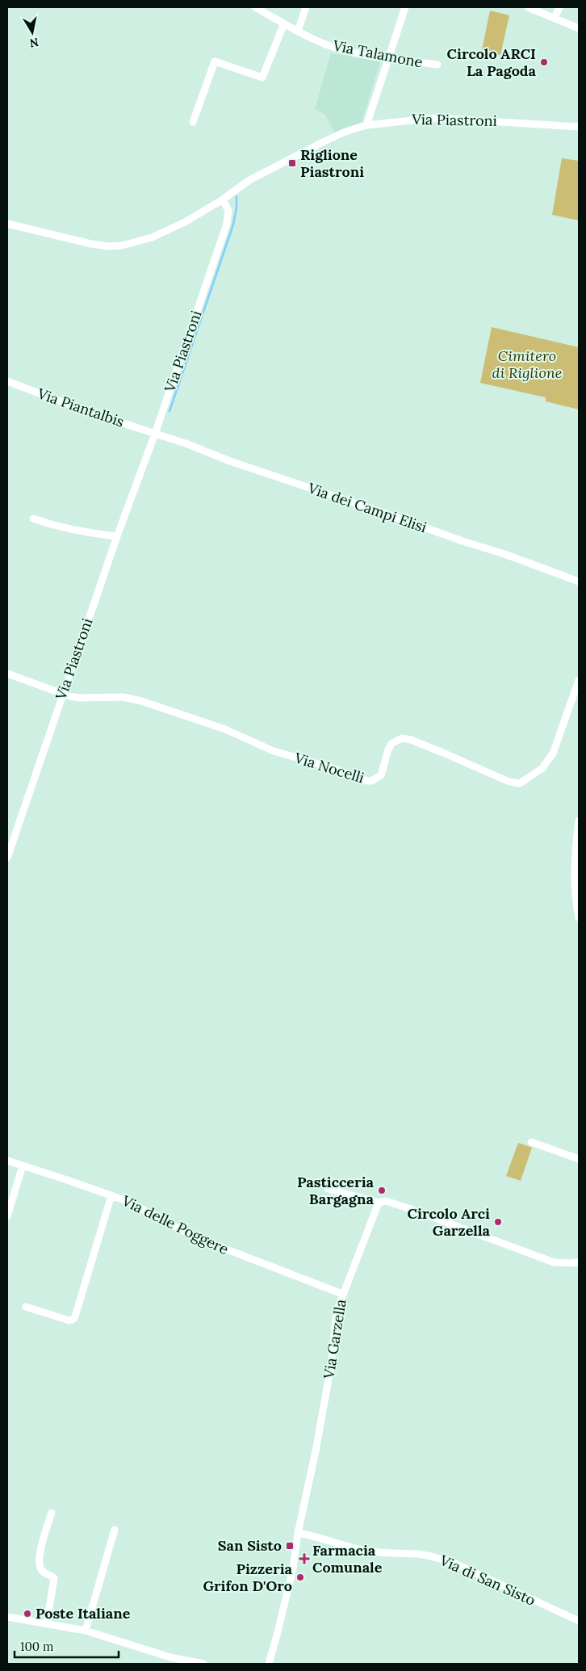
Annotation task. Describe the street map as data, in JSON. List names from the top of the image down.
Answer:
{
  "streets": {
    "street": [
      "Via Talamone",
      "Via Piastroni",
      "Via Piantalbis",
      "Via dei Campi Elisi",
      "Via Nocelli",
      "Via delle Poggere",
      "Via Garzella",
      "Via di San Sisto"
    ]
  },
  "crossings": [
    ["Via Piastroni", "Via Piantalbis"],
    ["Via Piastroni", "Via dei Campi Elisi"],
    ["Via Piastroni", "Via Nocelli"],
    ["Via Piantalbis", "Via dei Campi Elisi"],
    ["Via delle Poggere", "Via Garzella"],
    ["Via Garzella", "Via di San Sisto"]
  ],
  "parks": ["Cimitero di Riglione"],
  "places": {
    "other": [
      "Circolo ARCI La Pagoda",
      "Pasticceria Bargagna",
      "Circolo Arci Garzella",
      "Pizzeria Grifon D'Oro",
      "Poste Italiane"
    ],
    "transit": ["Riglione Piastroni", "San Sisto"],
    "health": ["Farmacia Comunale"]
  },
  "scale_bar": "100 m",
  "north": "bottom"
}
